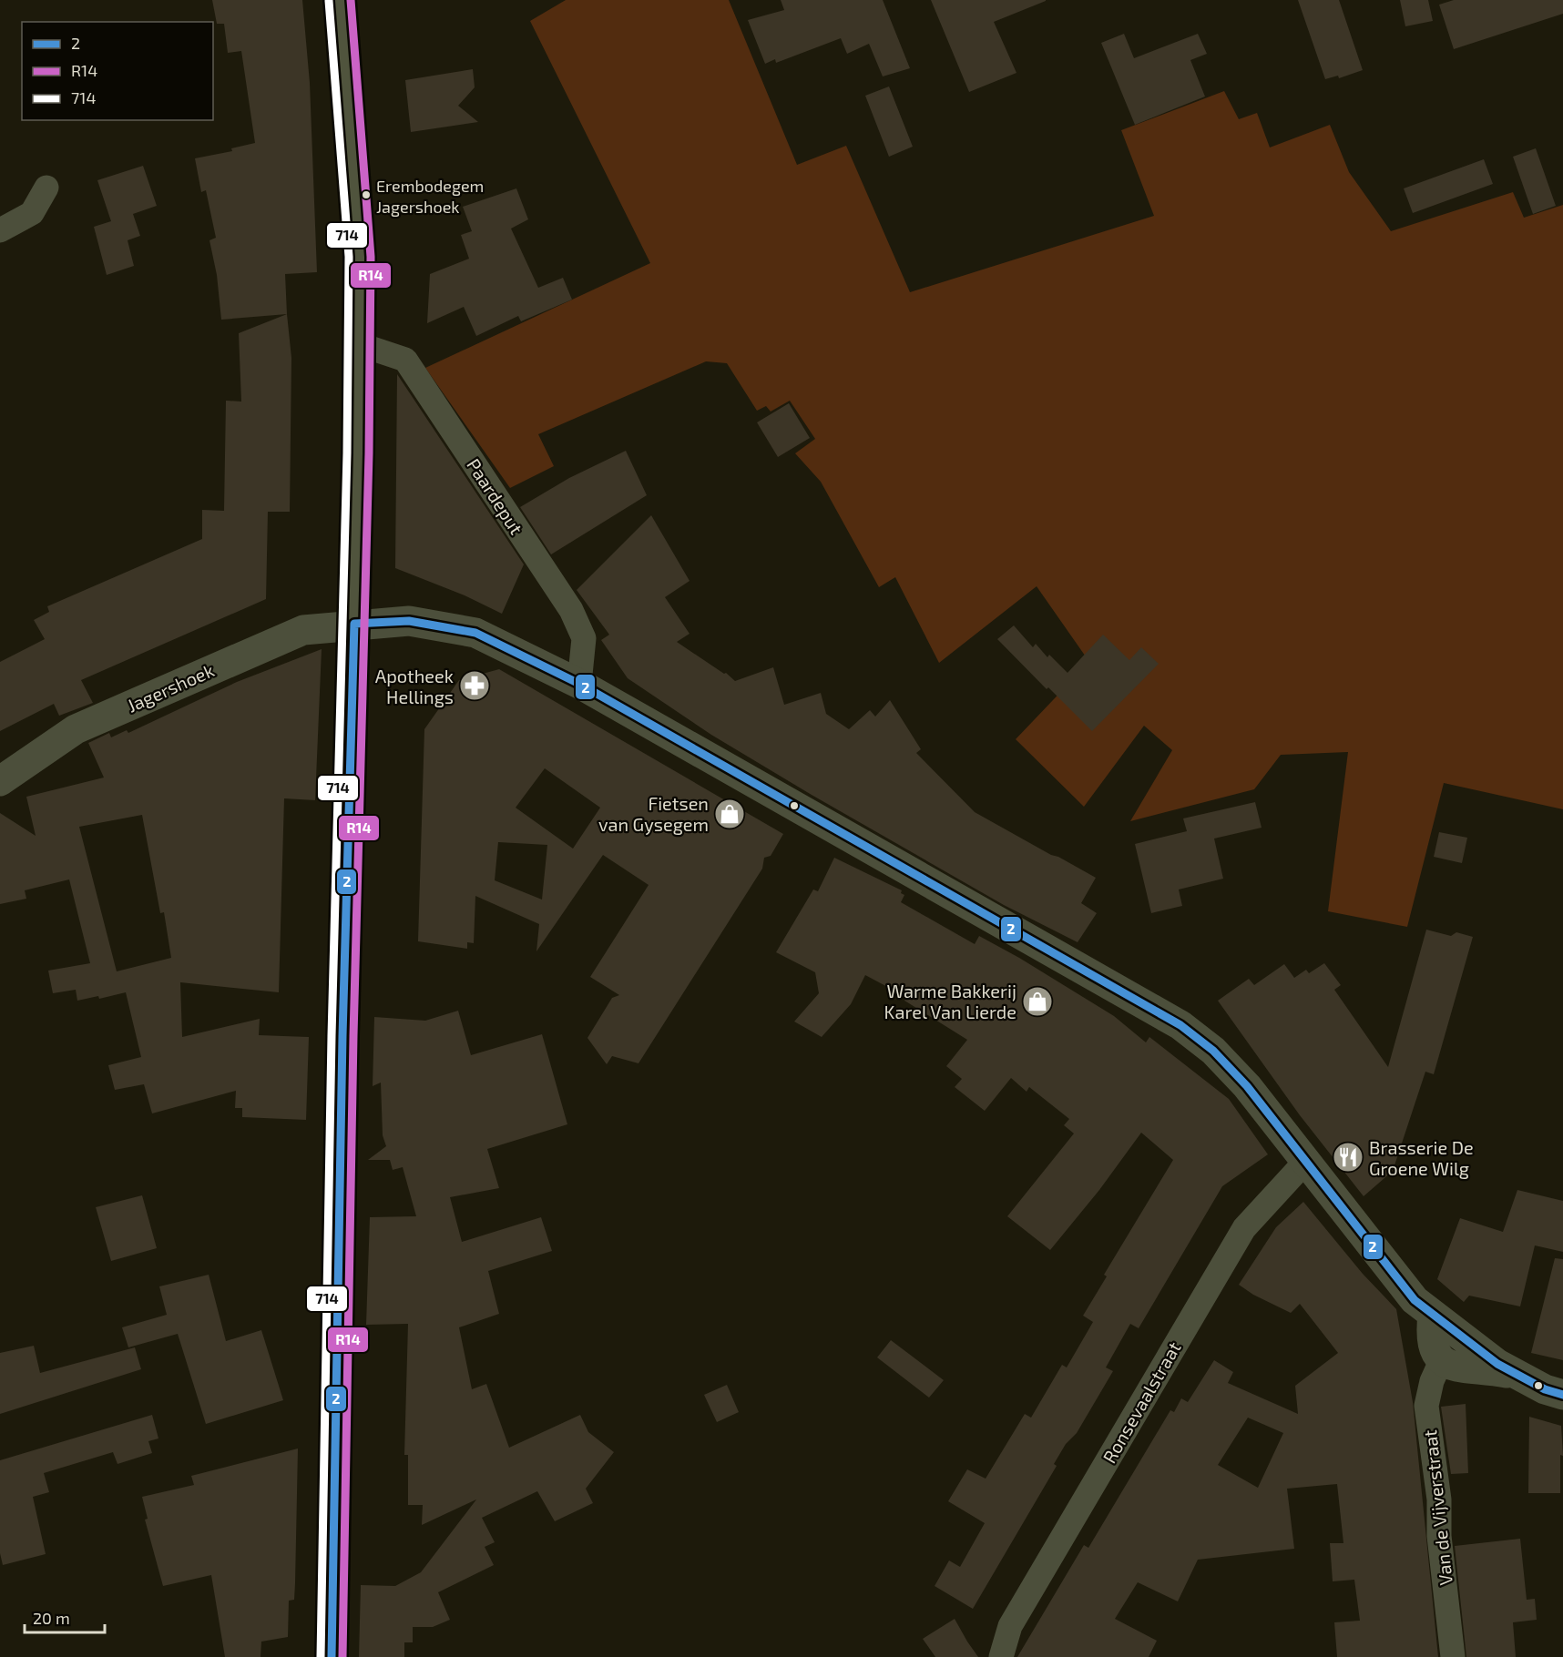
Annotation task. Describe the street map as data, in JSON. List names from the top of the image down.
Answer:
{
  "streets": {
    "street": [
      "Paardeput",
      "Jagershoek",
      "Ronsevaalstraat",
      "Van de Vijverstraat"
    ]
  },
  "crossings": [
    ["Paardeput", "Jagershoek"],
    ["Jagershoek", "Ronsevaalstraat"]
  ],
  "places": {
    "other": ["Erembodegem Jagershoek"],
    "pharmacy": ["Apotheek Hellings"],
    "shop": ["Fietsen van Gysegem", "Warme Bakkerij Karel Van Lierde"],
    "restaurant": ["Brasserie De Groene Wilg"]
  },
  "lines": ["transit line R14", "transit line 714", "transit line 2"],
  "legend": ["2", "R14", "714"],
  "scale_bar": "20 m"
}
